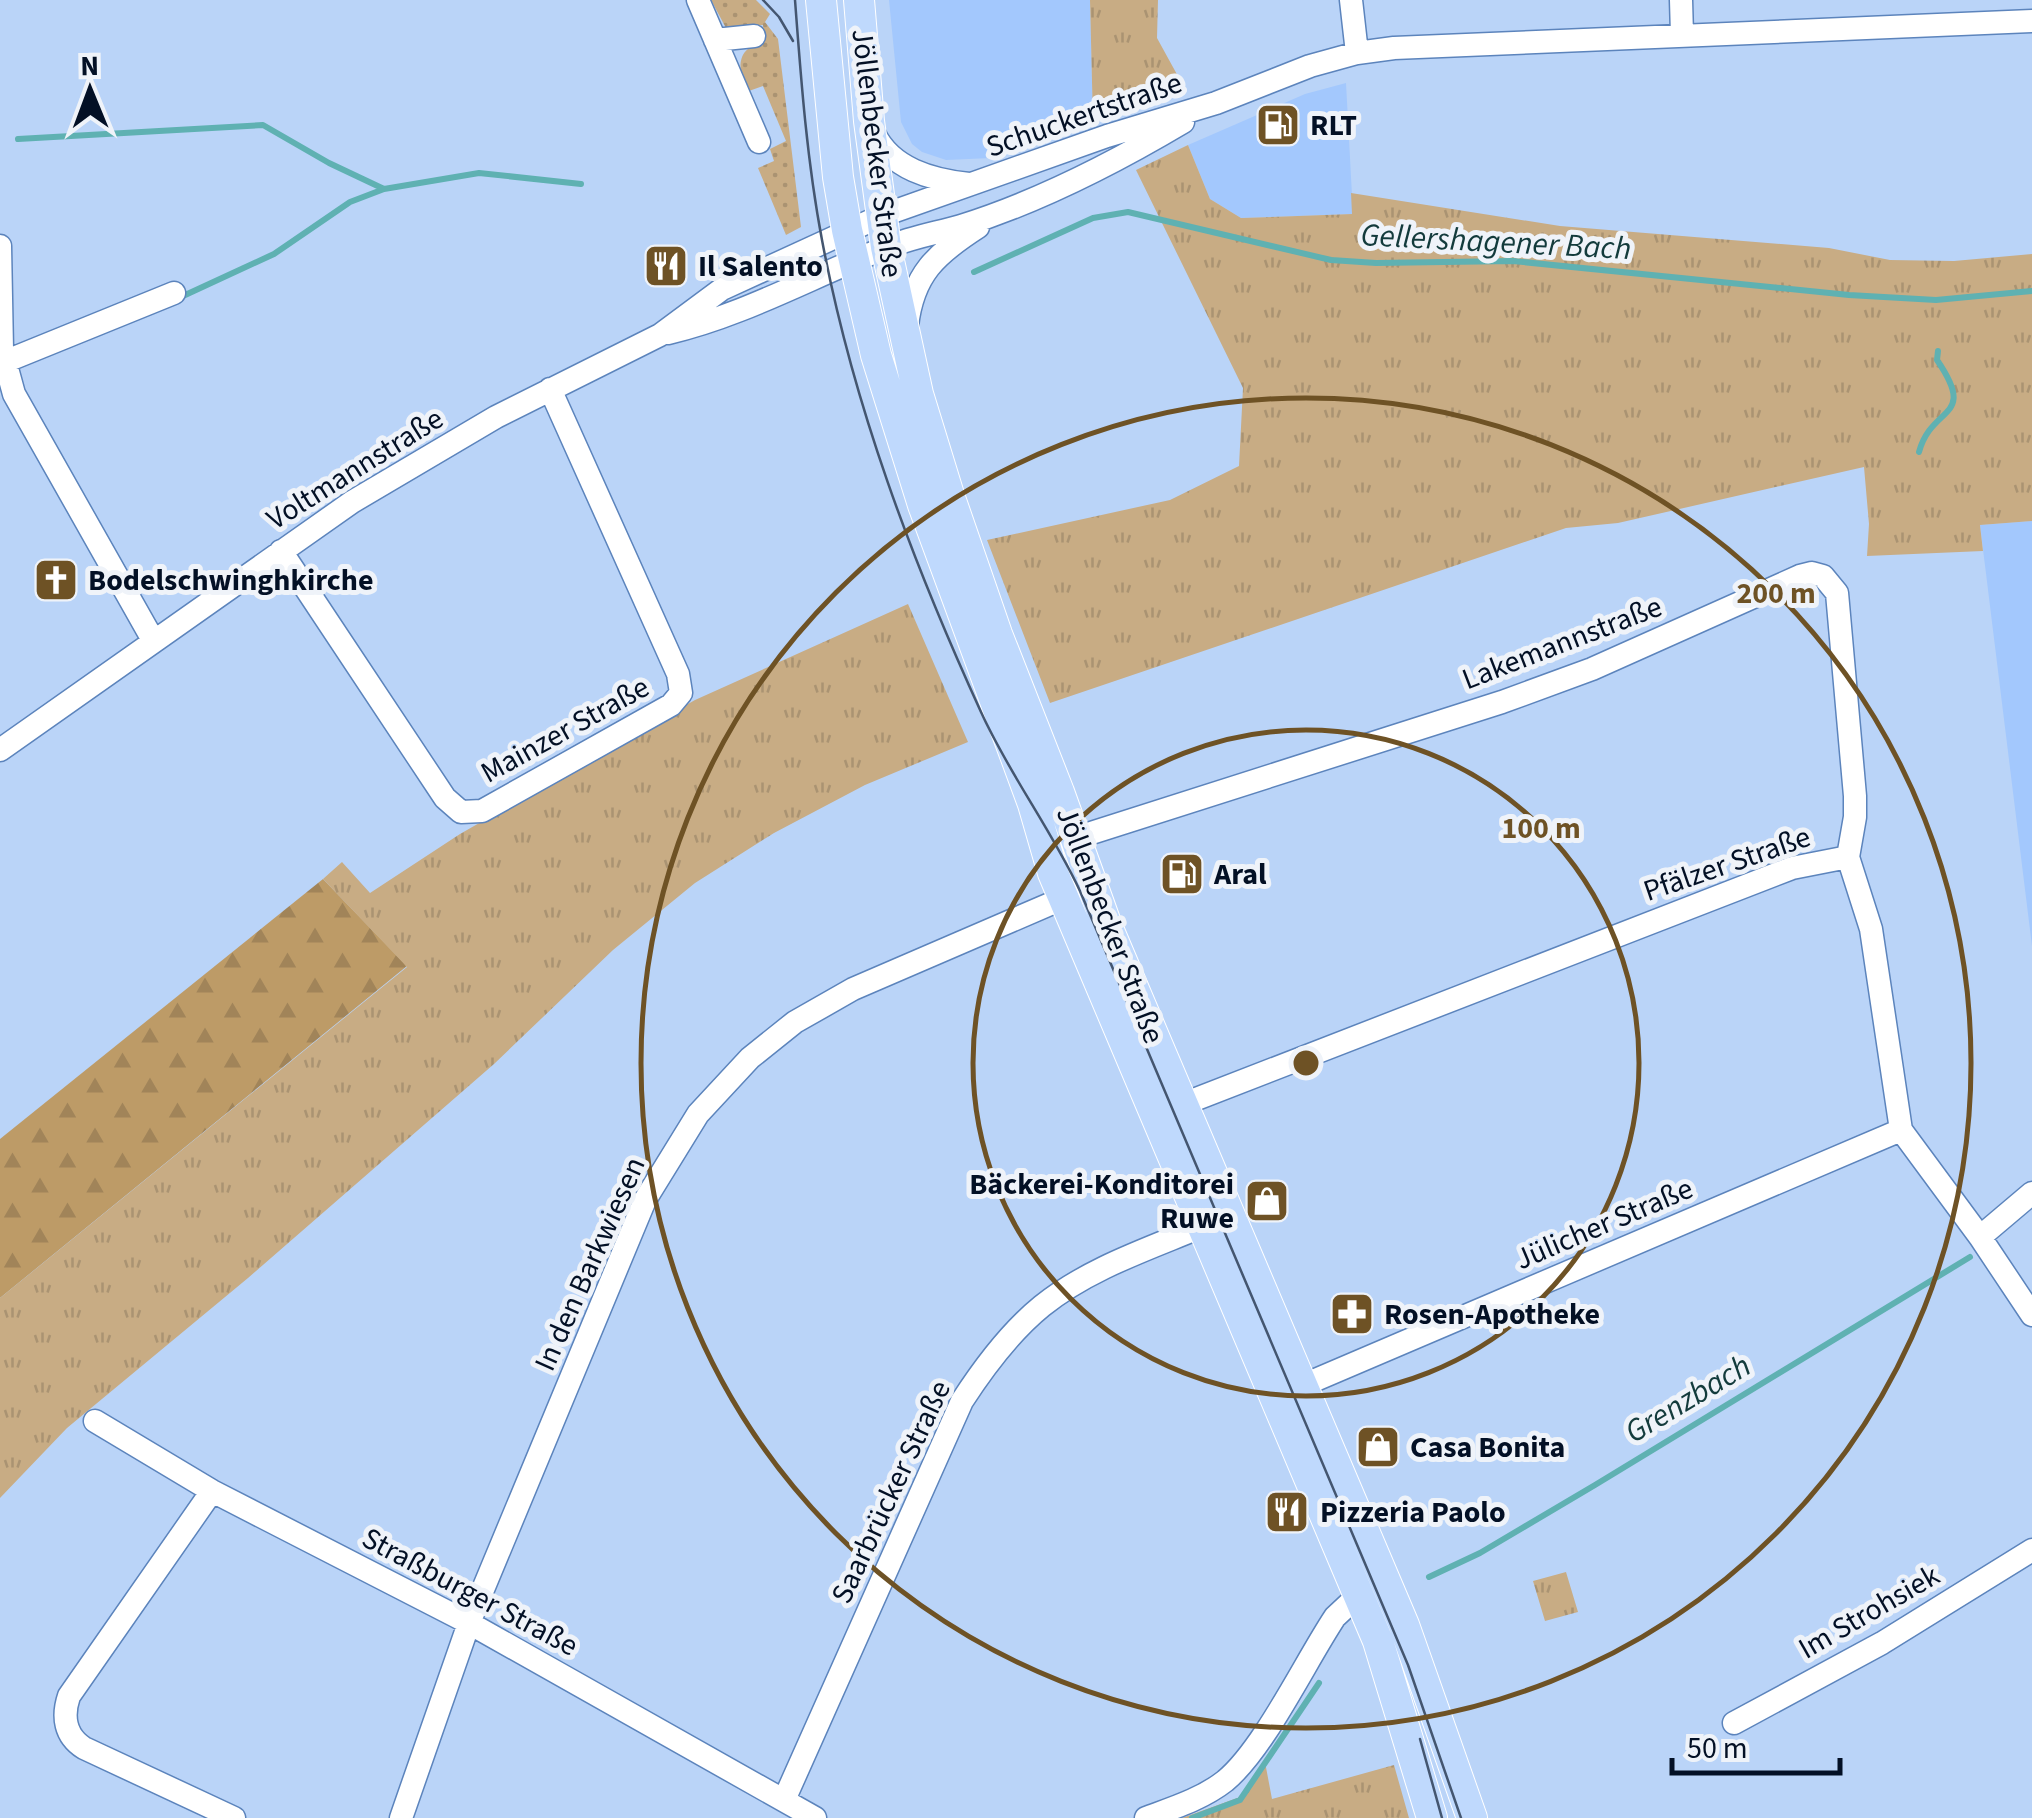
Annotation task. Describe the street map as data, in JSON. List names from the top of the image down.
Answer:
{
  "streets": {
    "main road": ["Jöllenbecker Straße"],
    "street": [
      "Schuckertstraße",
      "Voltmannstraße",
      "Lakemannstraße",
      "Mainzer Straße",
      "Pfälzer Straße",
      "Jülicher Straße",
      "In den Barkwiesen",
      "Saarbrücker Straße",
      "Straßburger Straße",
      "Im Strohsiek"
    ]
  },
  "crossings": [
    ["Schuckertstraße", "Jöllenbecker Straße"],
    ["Schuckertstraße", "Voltmannstraße"],
    ["Jöllenbecker Straße", "Voltmannstraße"],
    ["Jöllenbecker Straße", "Lakemannstraße"],
    ["Jöllenbecker Straße", "Pfälzer Straße"],
    ["Jöllenbecker Straße", "Jülicher Straße"],
    ["Jöllenbecker Straße", "In den Barkwiesen"],
    ["Jöllenbecker Straße", "Saarbrücker Straße"],
    ["Voltmannstraße", "Mainzer Straße"],
    ["Lakemannstraße", "Pfälzer Straße"],
    ["Pfälzer Straße", "Jülicher Straße"],
    ["In den Barkwiesen", "Straßburger Straße"],
    ["Saarbrücker Straße", "Straßburger Straße"]
  ],
  "water": ["Gellershagener Bach", "Grenzbach"],
  "places": {
    "fuel station": ["RLT", "Aral"],
    "restaurant": ["Il Salento", "Pizzeria Paolo"],
    "church": ["Bodelschwinghkirche"],
    "shop": ["Bäckerei-Konditorei Ruwe", "Casa Bonita"],
    "pharmacy": ["Rosen-Apotheke"]
  },
  "scale_bar": "50 m",
  "north": "top",
  "rings": ["200 m", "100 m"]
}
